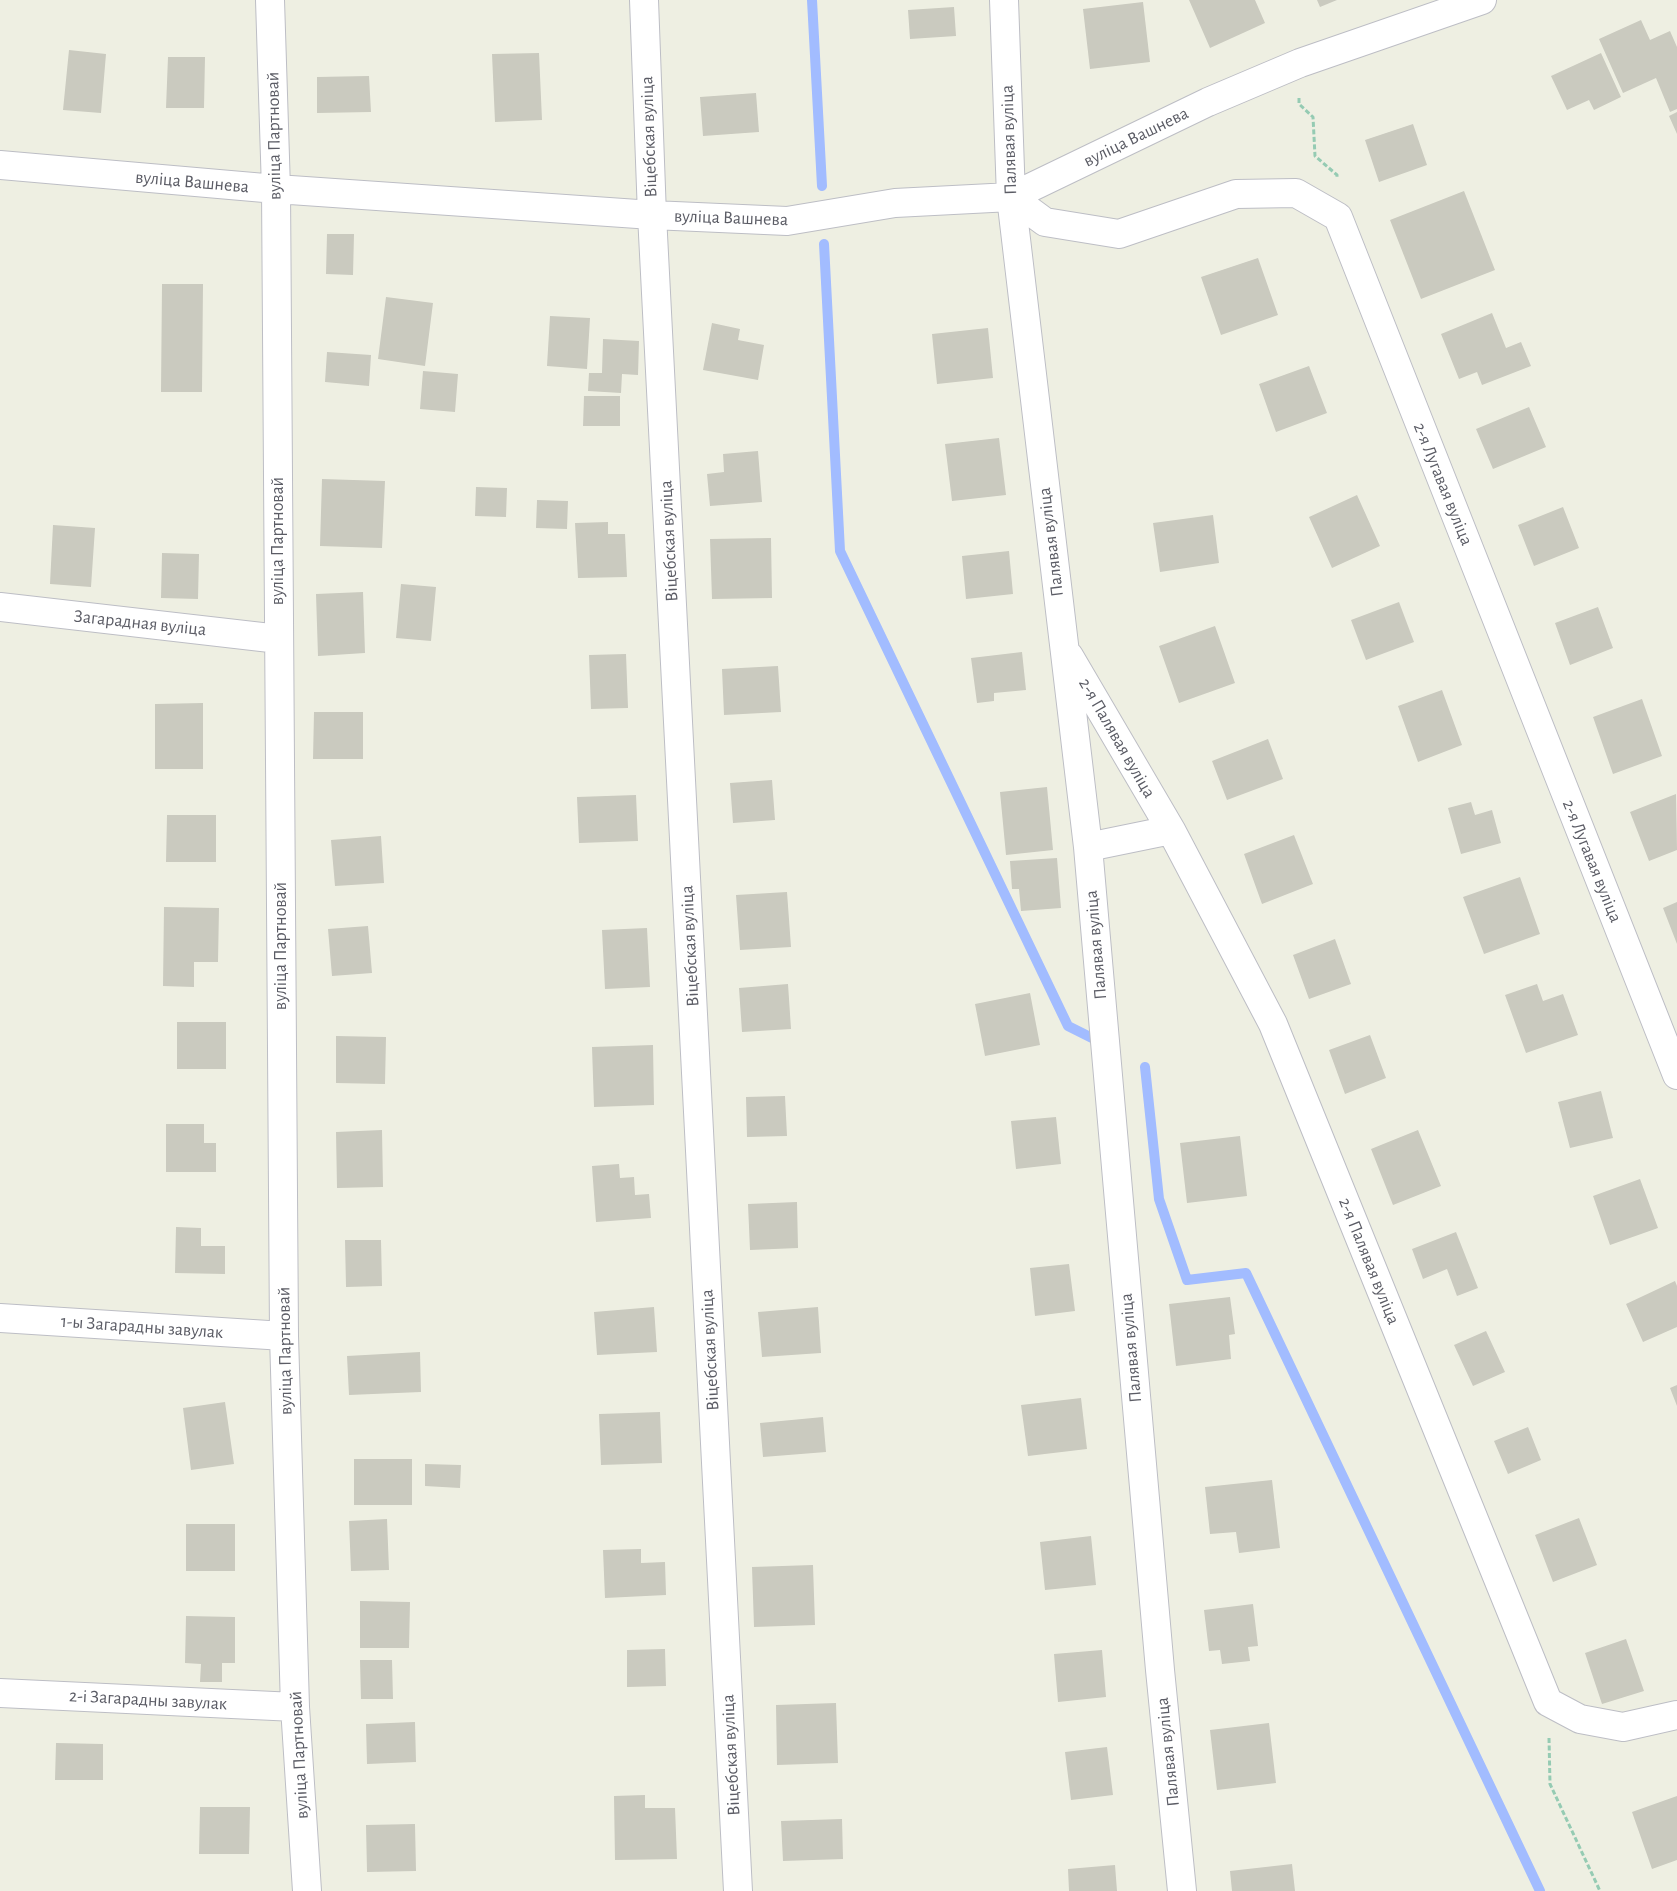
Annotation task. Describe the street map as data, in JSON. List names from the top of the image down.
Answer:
{
  "streets": {
    "street": [
      "вуліца Партновай",
      "Віцебская вуліца",
      "вуліца Вашнева",
      "Палявая вуліца",
      "2-я Лугавая вуліца",
      "Загарадная вуліца",
      "2-я Палявая вуліца",
      "1-ы Загарадны завулак",
      "2-і Загарадны завулак"
    ]
  },
  "crossings": [
    ["вуліца Партновай", "вуліца Вашнева"],
    ["вуліца Партновай", "Загарадная вуліца"],
    ["вуліца Партновай", "1-ы Загарадны завулак"],
    ["вуліца Партновай", "2-і Загарадны завулак"],
    ["Віцебская вуліца", "вуліца Вашнева"],
    ["вуліца Вашнева", "Палявая вуліца"],
    ["Палявая вуліца", "2-я Палявая вуліца"]
  ]
}
